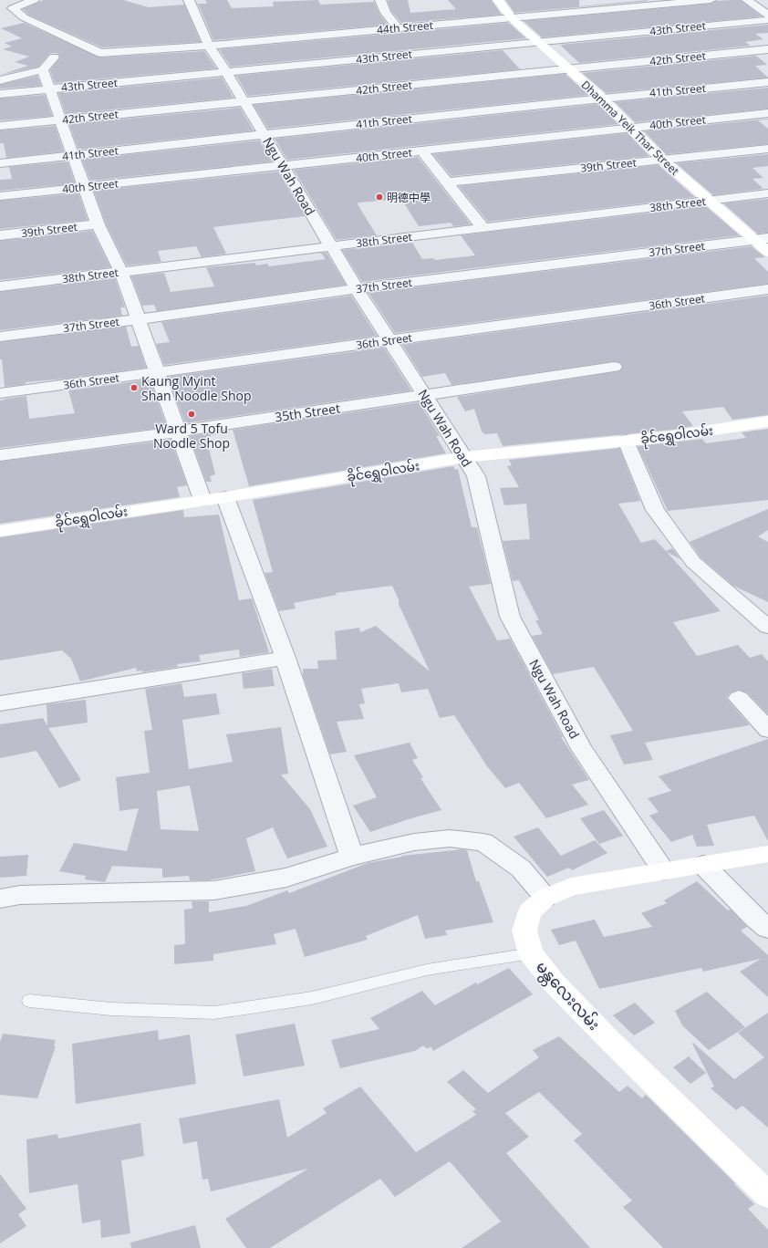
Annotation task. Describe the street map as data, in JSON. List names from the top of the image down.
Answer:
{
  "streets": {
    "main road": ["Dhamma Yeik Thar Street", "ခိုင်ရွှေဝါလမ်း", "မန္တလေးလမ်း"],
    "street": [
      "44th Street",
      "43th Street",
      "42th Street",
      "41th Street",
      "40th Street",
      "39th Street",
      "Ngu Wah Road",
      "38th Street",
      "37th Street",
      "36th Street",
      "35th Street"
    ]
  },
  "crossings": [
    ["44th Street", "Dhamma Yeik Thar Street"],
    ["44th Street", "Ngu Wah Road"],
    ["43th Street", "Dhamma Yeik Thar Street"],
    ["43th Street", "Ngu Wah Road"],
    ["42th Street", "Dhamma Yeik Thar Street"],
    ["42th Street", "Ngu Wah Road"],
    ["41th Street", "Dhamma Yeik Thar Street"],
    ["41th Street", "Ngu Wah Road"],
    ["40th Street", "Dhamma Yeik Thar Street"],
    ["40th Street", "Ngu Wah Road"],
    ["Dhamma Yeik Thar Street", "39th Street"],
    ["Dhamma Yeik Thar Street", "38th Street"],
    ["Dhamma Yeik Thar Street", "37th Street"],
    ["Ngu Wah Road", "38th Street"],
    ["Ngu Wah Road", "37th Street"],
    ["Ngu Wah Road", "36th Street"],
    ["Ngu Wah Road", "35th Street"],
    ["Ngu Wah Road", "ခိုင်ရွှေဝါလမ်း"],
    ["Ngu Wah Road", "မန္တလေးလမ်း"]
  ],
  "places": ["明德中學", "Kaung Myint Shan Noodle Shop", "Ward 5 Tofu Noodle Shop"]
}
